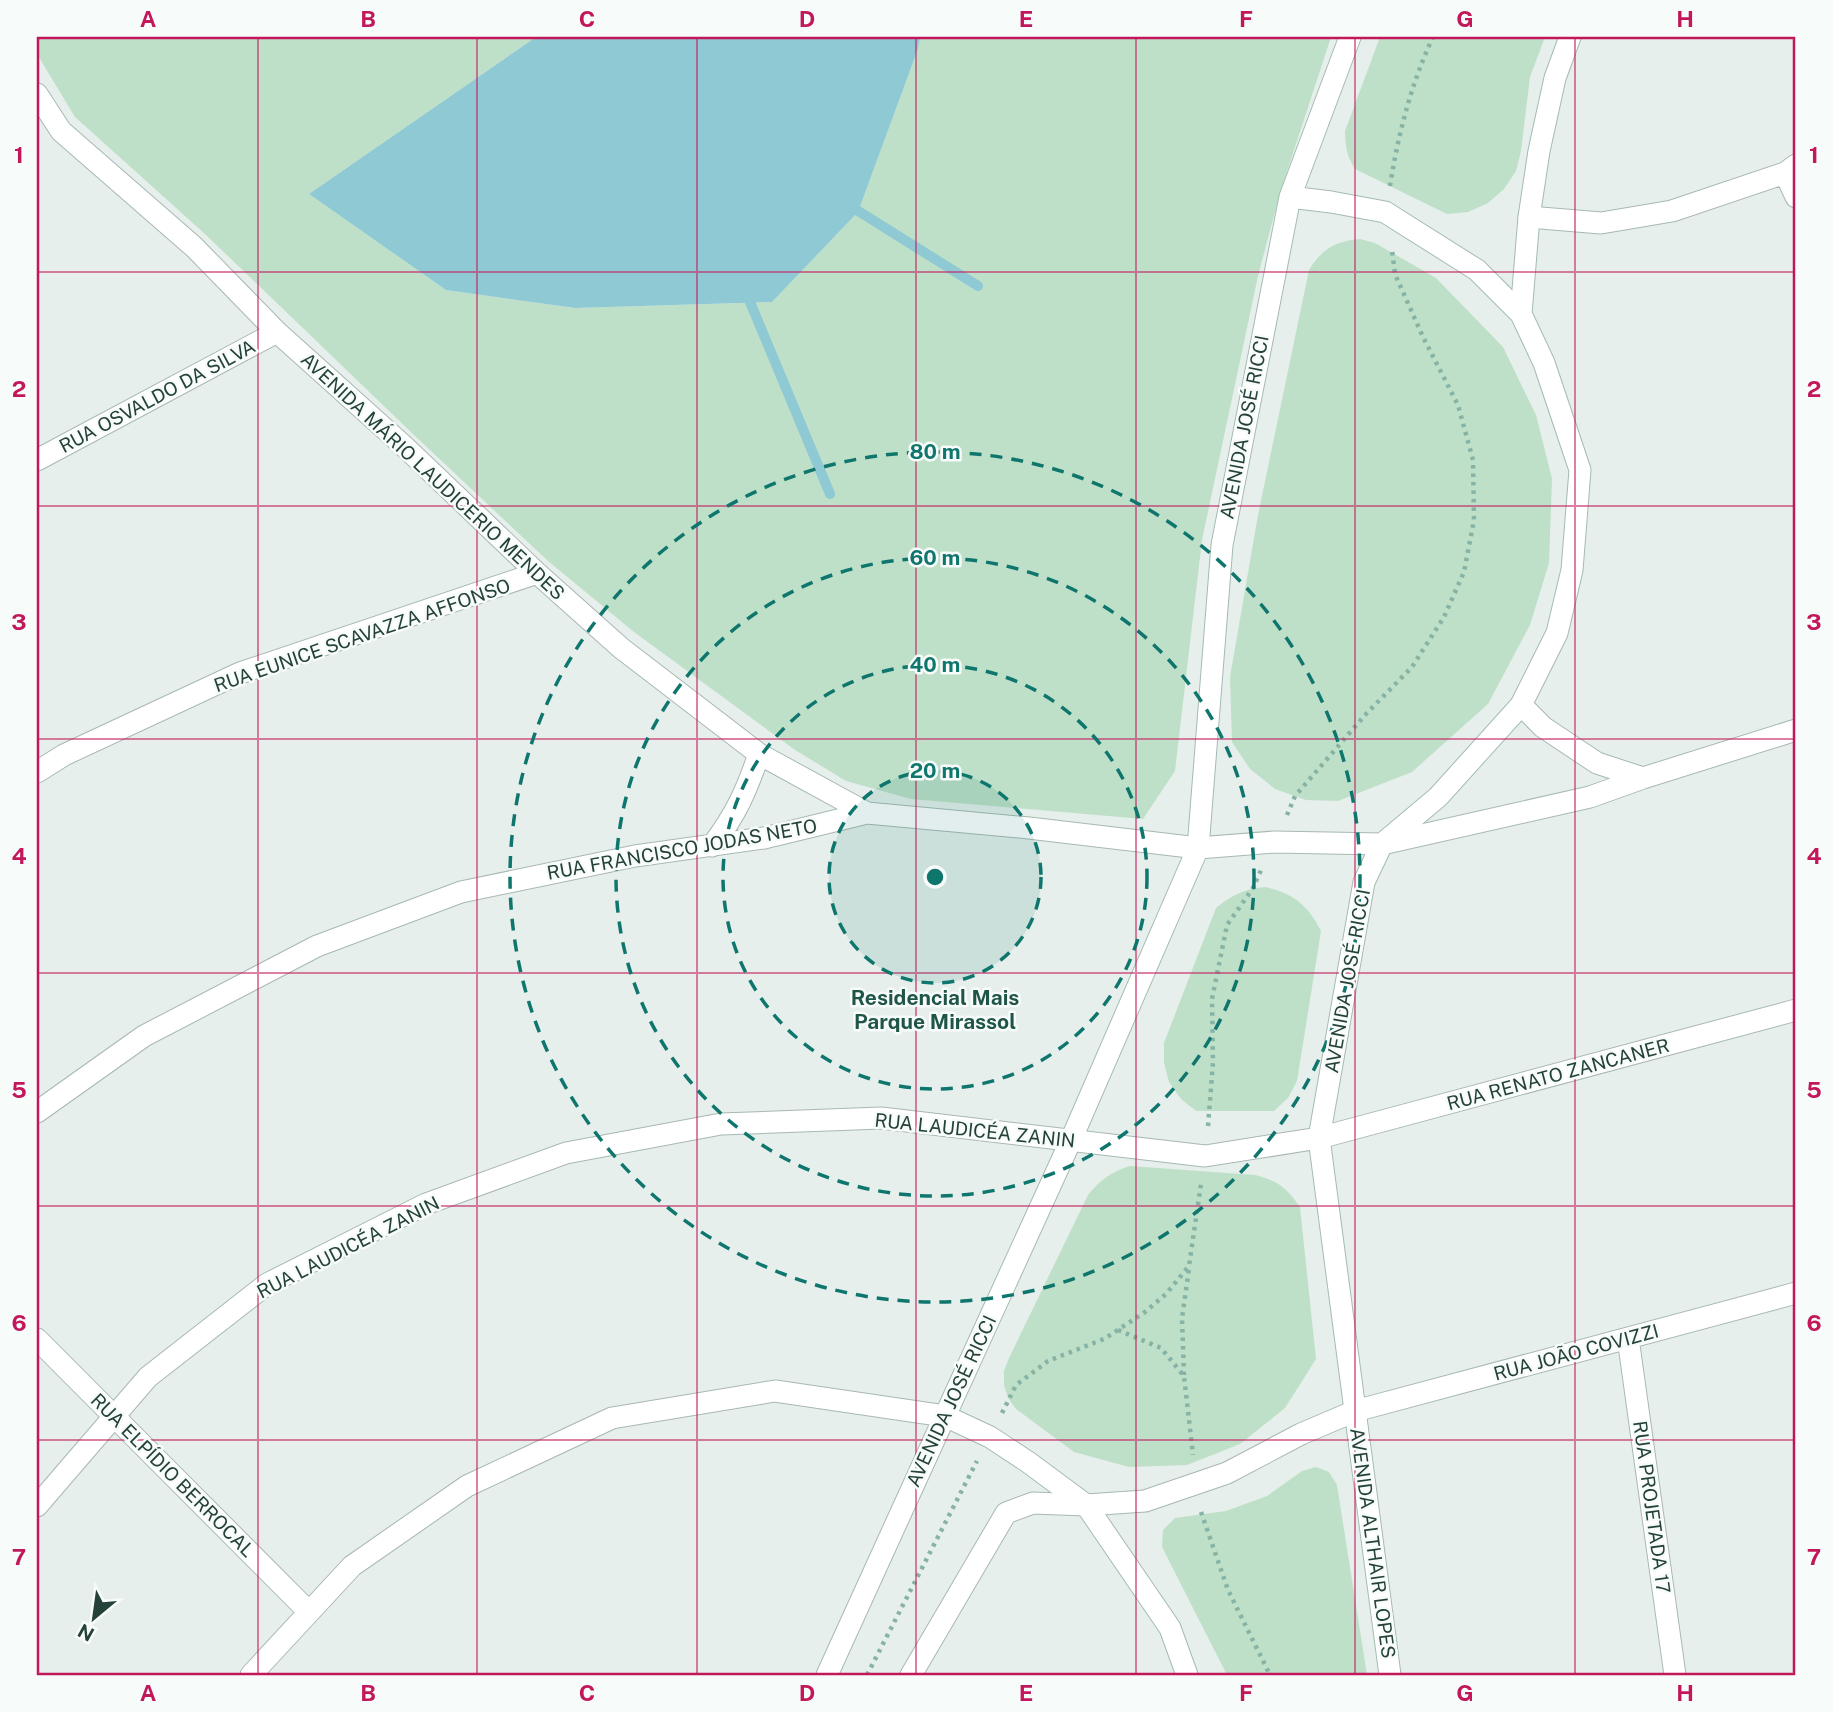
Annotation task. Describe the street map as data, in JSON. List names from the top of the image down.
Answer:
{
  "streets": {
    "street": [
      "RUA OSVALDO DA SILVA",
      "AVENIDA JOSÉ RICCI",
      "AVENIDA MÁRIO LAUDICERIO MENDES",
      "RUA EUNICE SCAVAZZA AFFONSO",
      "RUA FRANCISCO JODAS NETO",
      "RUA RENATO ZANCANER",
      "RUA LAUDICÉA ZANIN",
      "RUA JOÃO COVIZZI",
      "RUA ELPÍDIO BERROCAL",
      "RUA PROJETADA 17",
      "AVENIDA ALTHAIR LOPES"
    ]
  },
  "crossings": [
    ["RUA OSVALDO DA SILVA", "AVENIDA MÁRIO LAUDICERIO MENDES"],
    ["AVENIDA JOSÉ RICCI", "RUA FRANCISCO JODAS NETO"],
    ["AVENIDA JOSÉ RICCI", "RUA RENATO ZANCANER"],
    ["AVENIDA JOSÉ RICCI", "RUA LAUDICÉA ZANIN"],
    ["AVENIDA JOSÉ RICCI", "RUA JOÃO COVIZZI"],
    ["AVENIDA JOSÉ RICCI", "AVENIDA ALTHAIR LOPES"],
    ["AVENIDA MÁRIO LAUDICERIO MENDES", "RUA EUNICE SCAVAZZA AFFONSO"],
    ["AVENIDA MÁRIO LAUDICERIO MENDES", "RUA FRANCISCO JODAS NETO"],
    ["RUA RENATO ZANCANER", "RUA LAUDICÉA ZANIN"],
    ["RUA LAUDICÉA ZANIN", "RUA ELPÍDIO BERROCAL"],
    ["RUA JOÃO COVIZZI", "RUA PROJETADA 17"],
    ["RUA JOÃO COVIZZI", "AVENIDA ALTHAIR LOPES"]
  ],
  "districts": ["Residencial Mais Parque Mirassol"],
  "north": "bottom left",
  "grid": {
    "columns": [
      "A",
      "B",
      "C",
      "D",
      "E",
      "F",
      "G",
      "H"
    ],
    "rows": [
      "1",
      "2",
      "3",
      "4",
      "5",
      "6",
      "7"
    ]
  },
  "rings": [
    "80 m",
    "60 m",
    "40 m",
    "20 m"
  ]
}
